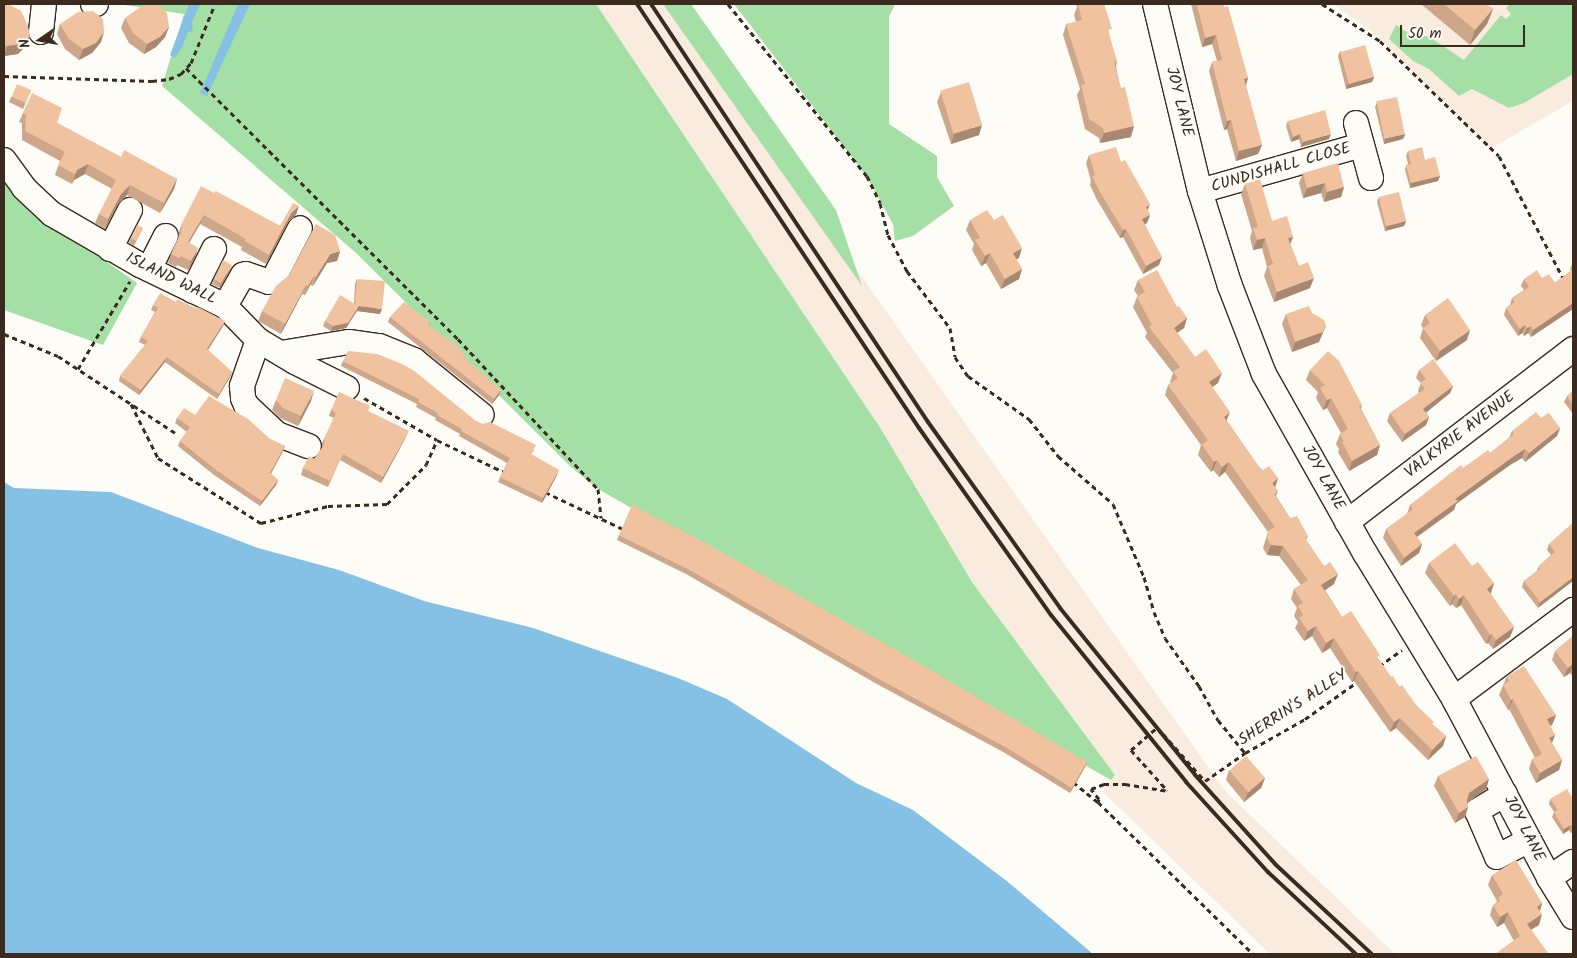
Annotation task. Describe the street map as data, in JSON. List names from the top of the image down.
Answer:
{
  "streets": {
    "street": [
      "JOY LANE",
      "CUNDISHALL CLOSE",
      "ISLAND WALL",
      "VALKYRIE AVENUE"
    ],
    "path": ["SHERRIN'S ALLEY"]
  },
  "crossings": [
    ["JOY LANE", "CUNDISHALL CLOSE"],
    ["JOY LANE", "VALKYRIE AVENUE"]
  ],
  "scale_bar": "50 m",
  "north": "left"
}
